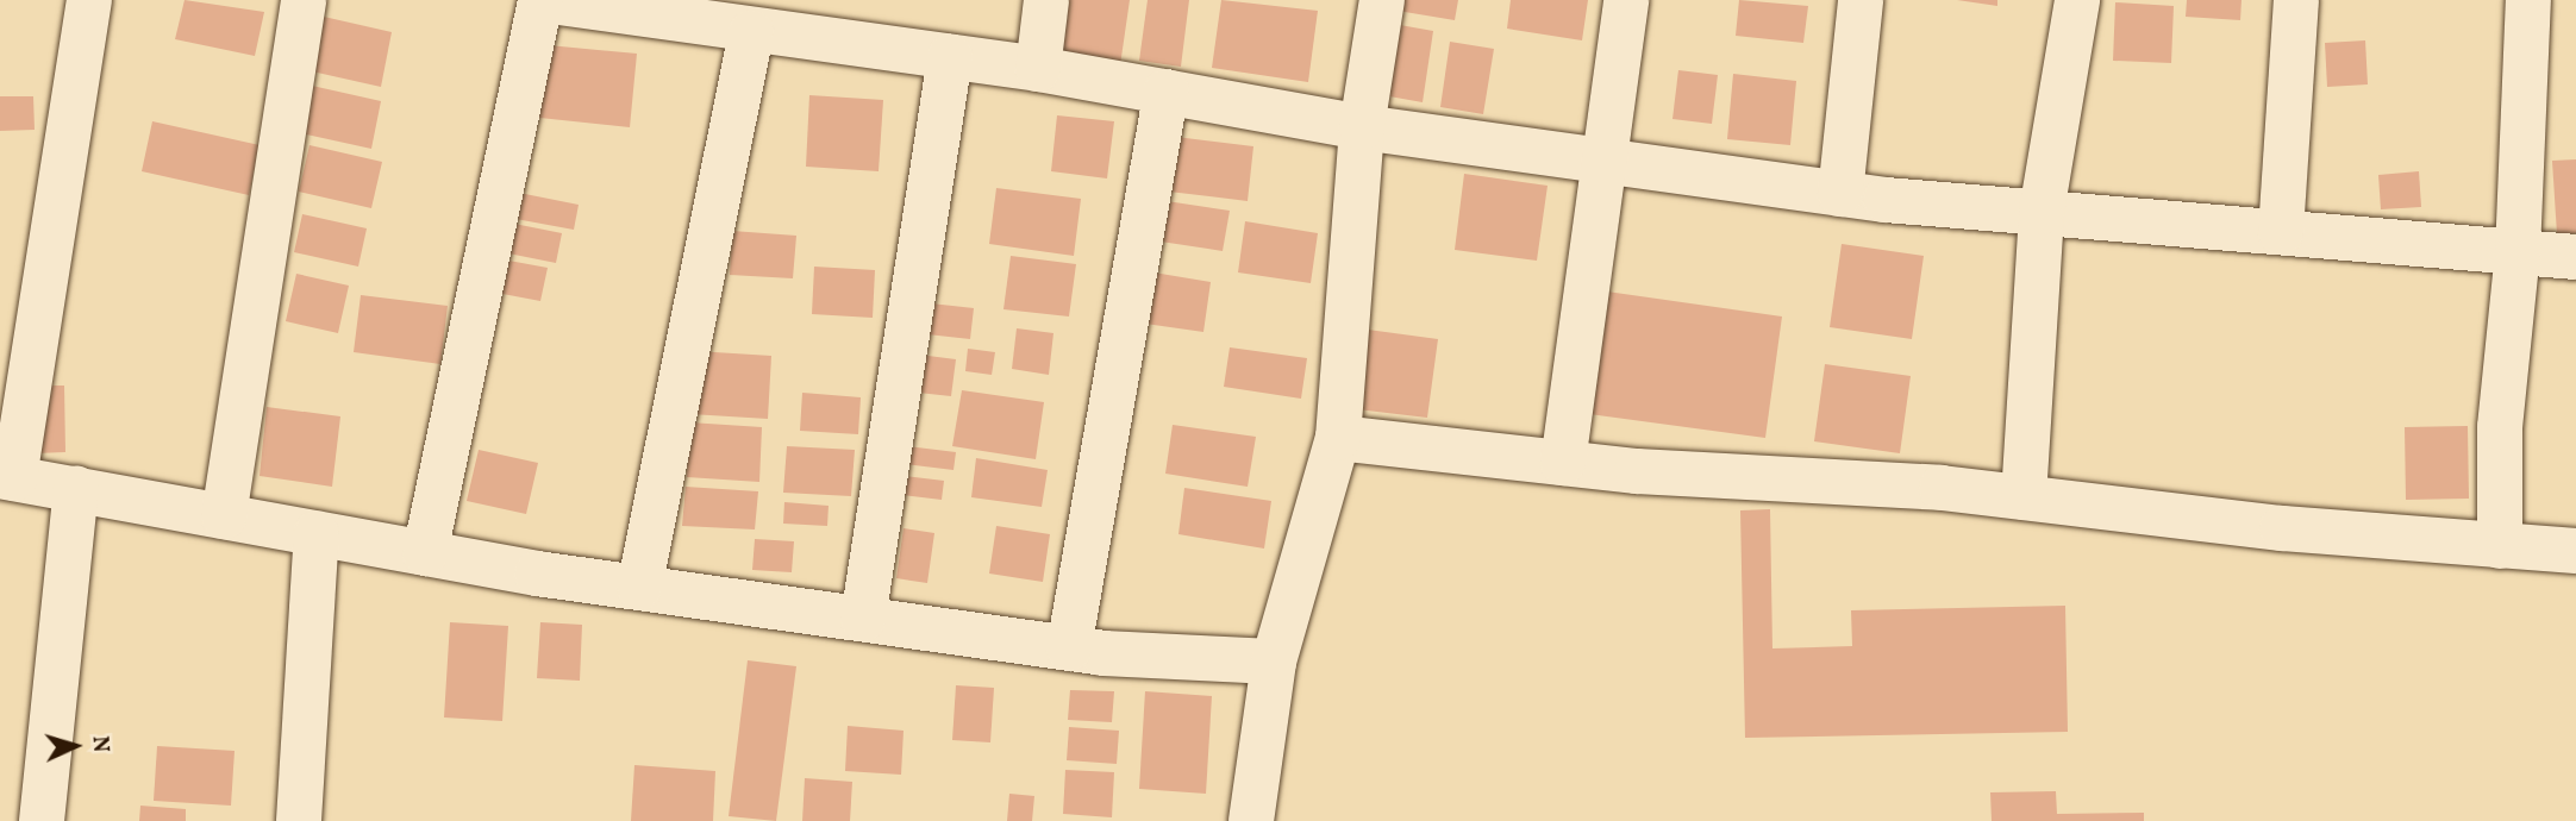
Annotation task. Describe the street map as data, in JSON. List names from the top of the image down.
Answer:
{
  "north": "right"
}
